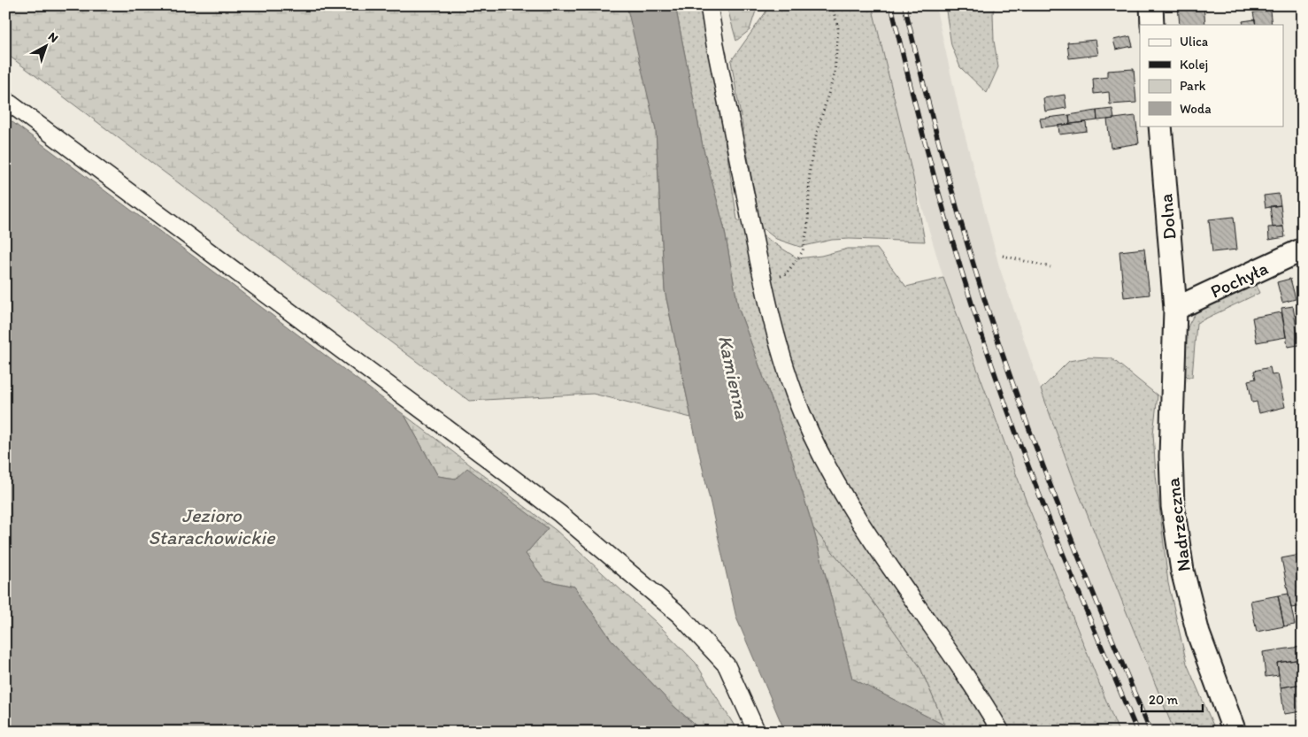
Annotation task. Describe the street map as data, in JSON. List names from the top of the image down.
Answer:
{
  "streets": {
    "street": ["Dolna", "Pochyła", "Nadrzeczna"]
  },
  "crossings": [
    ["Dolna", "Pochyła"],
    ["Dolna", "Nadrzeczna"],
    ["Pochyła", "Nadrzeczna"]
  ],
  "water": ["Kamienna", "Jezioro Starachowickie"],
  "legend": [
    "Ulica",
    "Kolej",
    "Park",
    "Woda"
  ],
  "scale_bar": "20 m",
  "north": "top right"
}
